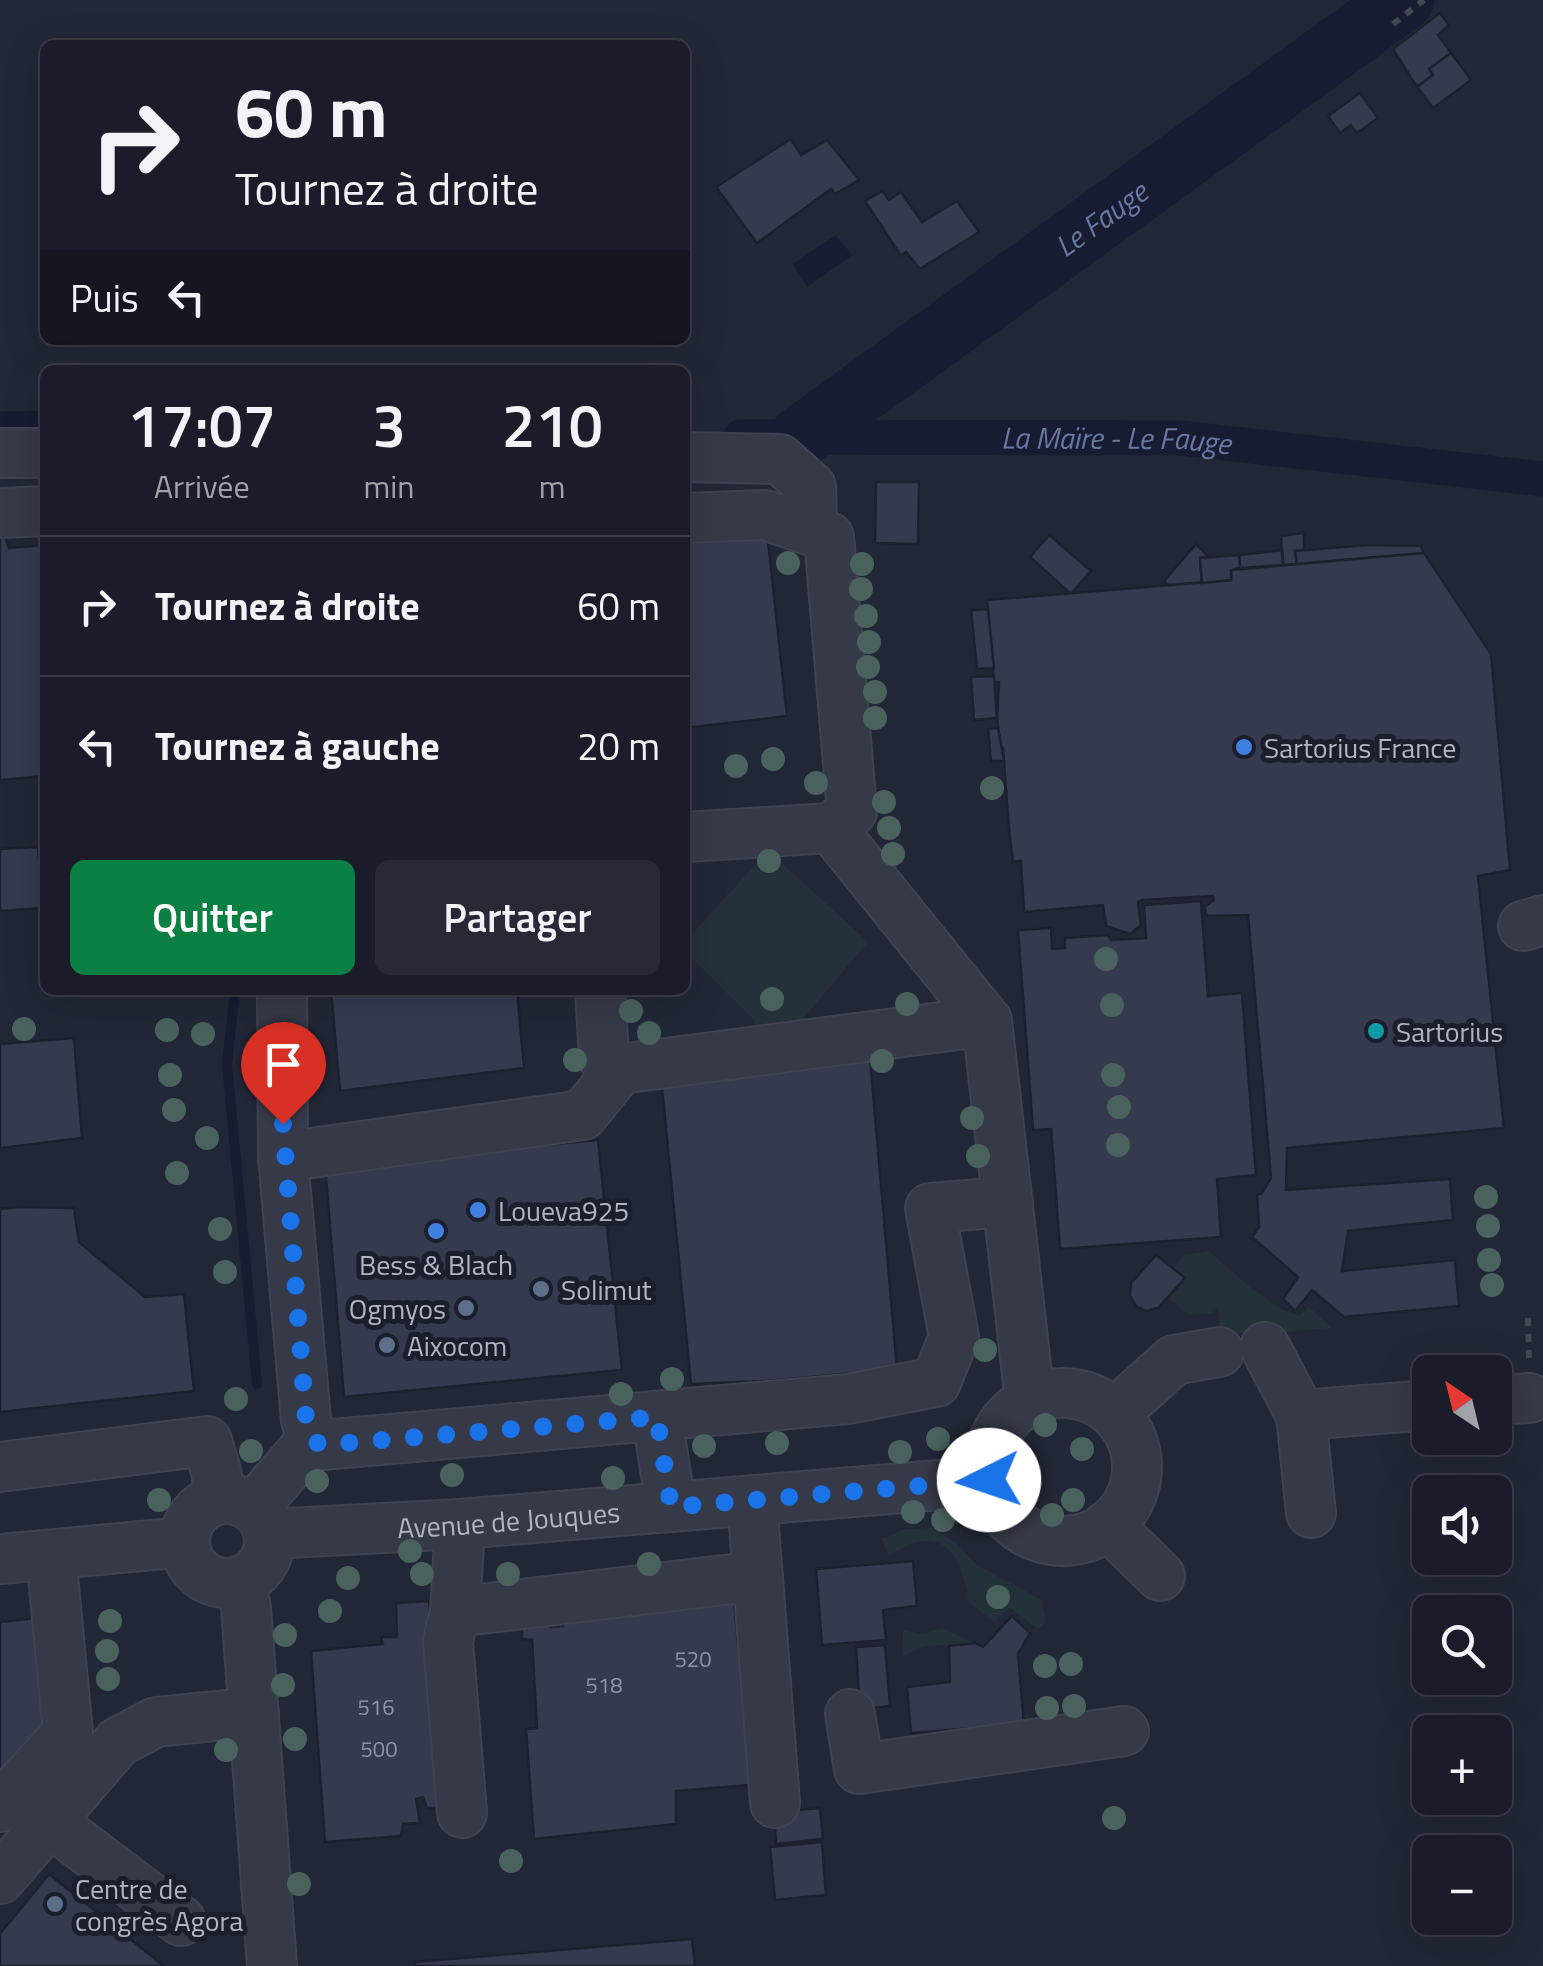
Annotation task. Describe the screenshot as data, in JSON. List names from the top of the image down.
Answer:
{
  "streets": {
    "street": ["Avenue de Jouques"]
  },
  "water": ["Le Fauge", "La Maïre - Le Fauge"],
  "places": [
    "Sartorius France",
    "Sartorius",
    "Loueva925",
    "Bess & Blach",
    "Solimut",
    "Ogmyos",
    "Aixocom",
    "Centre de congrès Agora"
  ],
  "house_numbers": [
    "520",
    "518",
    "516",
    "500"
  ],
  "north": "top left",
  "page": {
    "turn": ["60 m", "Tournez à droite"],
    "then": "Puis",
    "eta": [
      "17:07",
      "Arrivée",
      "3",
      "min",
      "210",
      "m"
    ],
    "list": [
      {
        "name": "Tournez à droite",
        "value": "60 m"
      },
      {
        "name": "Tournez à gauche",
        "value": "20 m"
      }
    ],
    "buttons": ["Quitter", "Partager"],
    "map_buttons": ["+", "−"]
  }
}
